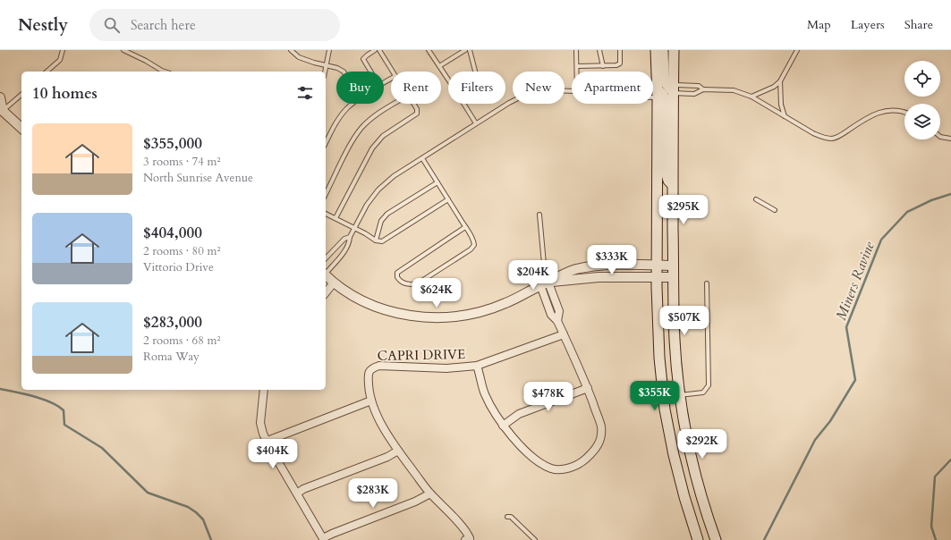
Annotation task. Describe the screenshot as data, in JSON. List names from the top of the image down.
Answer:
{
  "streets": {
    "street": ["CAPRI DRIVE"]
  },
  "water": ["Miners Ravine"],
  "page": {
    "header": "Nestly",
    "search": "Search here",
    "nav": ["Map", "Layers", "Share"],
    "chip": [
      "Buy",
      "Rent",
      "Filters",
      "New",
      "Apartment"
    ],
    "heading": "10 homes",
    "list": [
      {
        "name": "$355,000",
        "note": "3 rooms · 74 m² · North Sunrise Avenue"
      },
      {
        "name": "$404,000",
        "note": "2 rooms · 80 m² · Vittorio Drive"
      },
      {
        "name": "$283,000",
        "note": "2 rooms · 68 m² · Roma Way"
      }
    ],
    "price": [
      "$295K",
      "$333K",
      "$204K",
      "$624K",
      "$507K",
      "$355K",
      "$478K",
      "$292K",
      "$404K",
      "$283K"
    ]
  }
}
